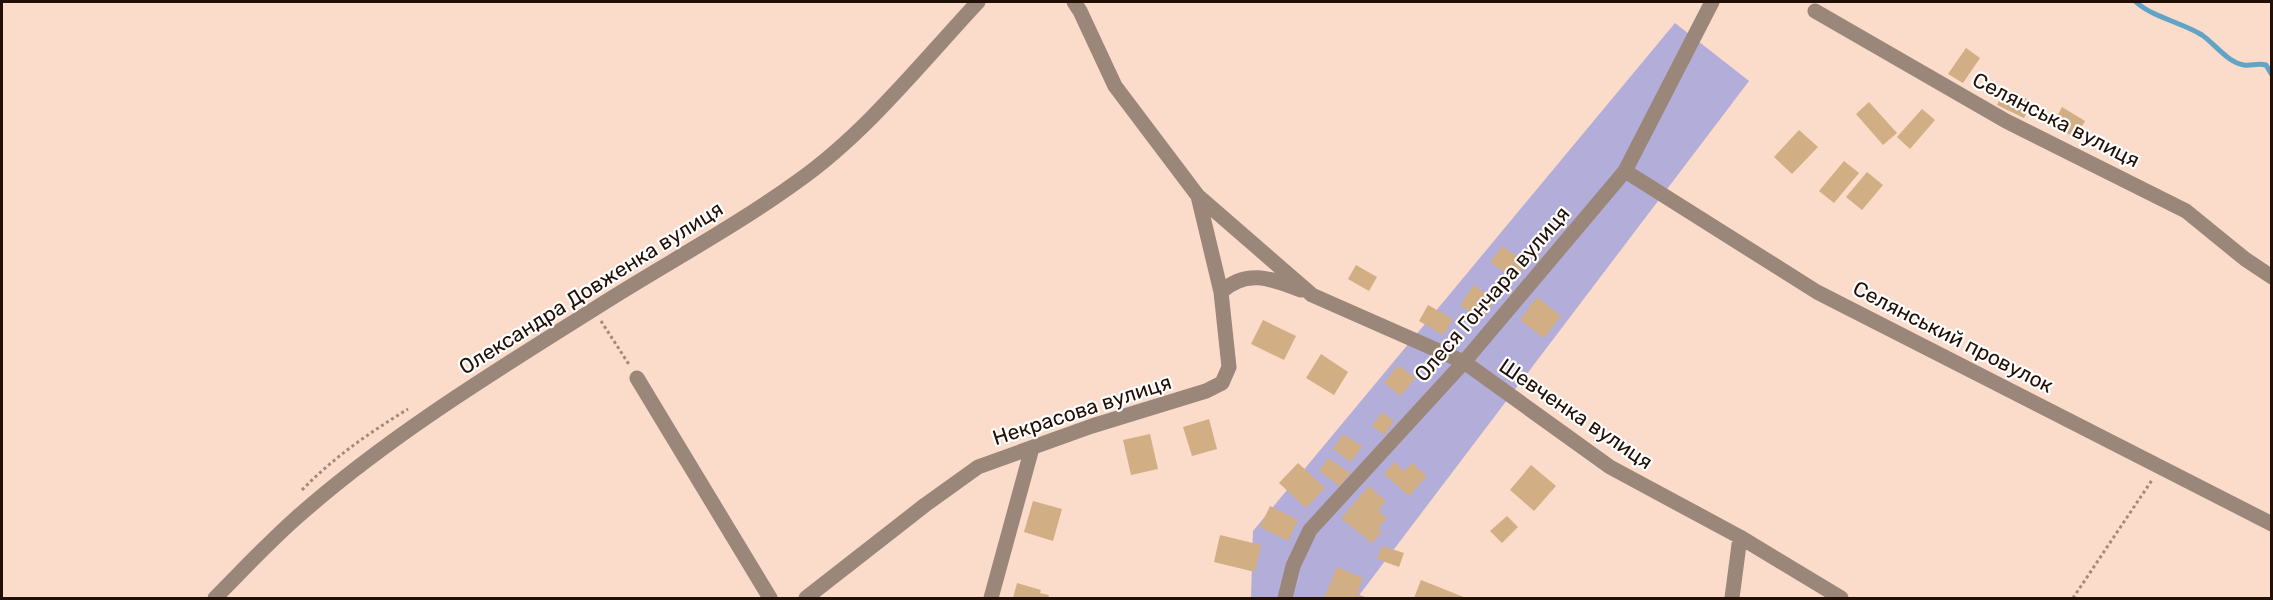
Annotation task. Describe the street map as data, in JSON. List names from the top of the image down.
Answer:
{
  "streets": {
    "street": [
      "Селянська вулиця",
      "Олександра Довженка вулиця",
      "Олеся Гончара вулиця",
      "Селянський провулок",
      "Некрасова вулиця",
      "Шевченка вулиця"
    ]
  },
  "crossings": [
    ["Олеся Гончара вулиця", "Селянський провулок"],
    ["Олеся Гончара вулиця", "Шевченка вулиця"],
    ["Некрасова вулиця", "Шевченка вулиця"]
  ]
}
